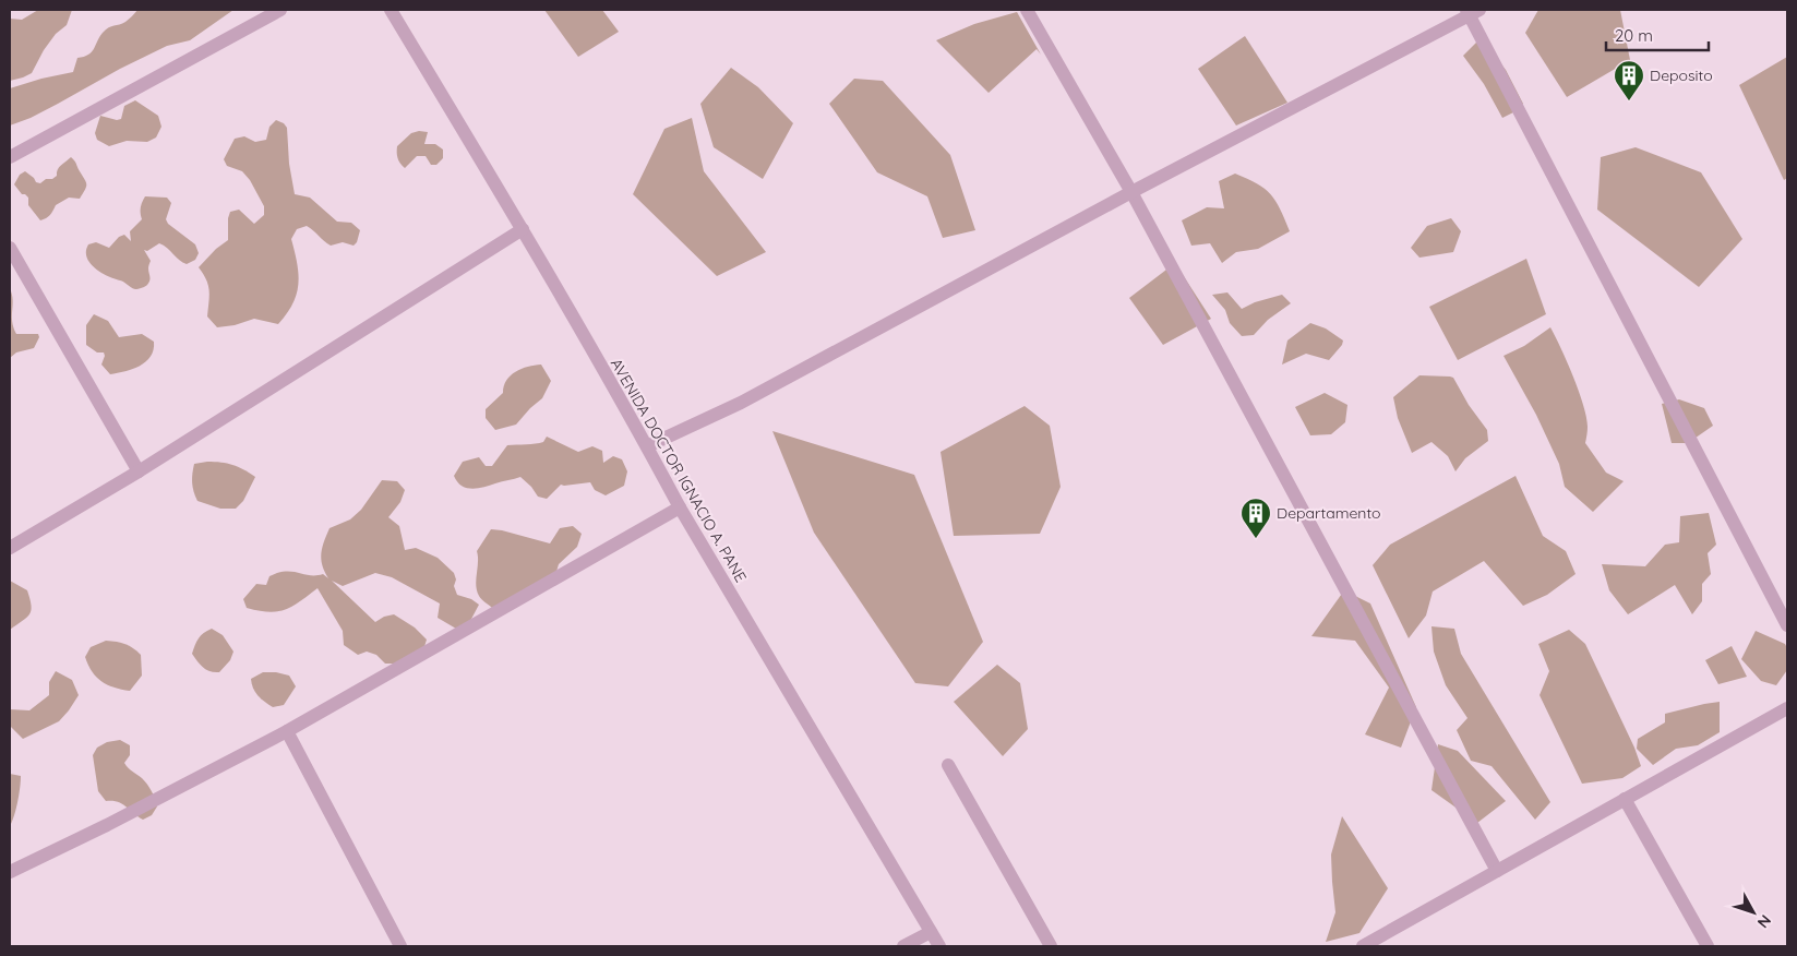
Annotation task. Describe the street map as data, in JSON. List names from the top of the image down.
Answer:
{
  "streets": {
    "street": ["AVENIDA DOCTOR IGNACIO A. PANE"]
  },
  "places": {
    "building": ["Deposito", "Departamento"]
  },
  "scale_bar": "20 m",
  "north": "bottom right"
}
